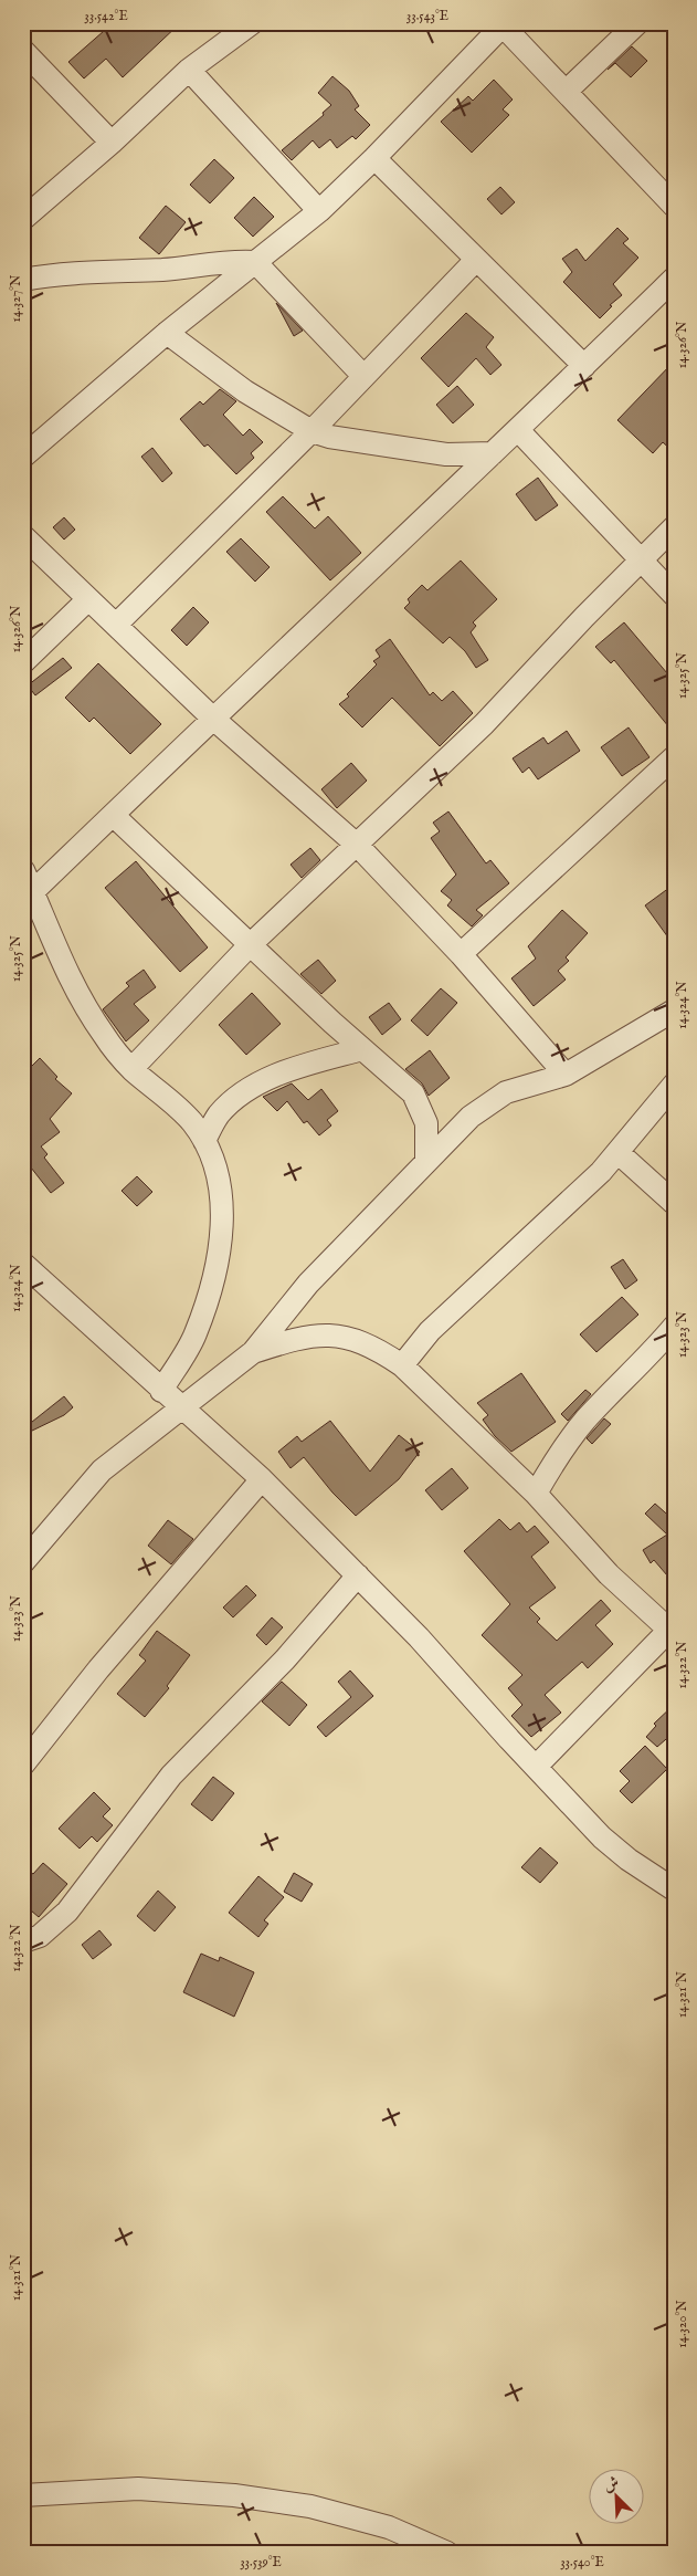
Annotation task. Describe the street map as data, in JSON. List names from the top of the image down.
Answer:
{
  "north": "top left",
  "coordinates": [
    "33.542°E",
    "33.543°E",
    "14.327°N",
    "14.326°N",
    "14.325°N",
    "14.324°N",
    "14.323°N",
    "14.322°N",
    "14.321°N",
    "14.320°N",
    "33.539°E",
    "33.540°E"
  ]
}
